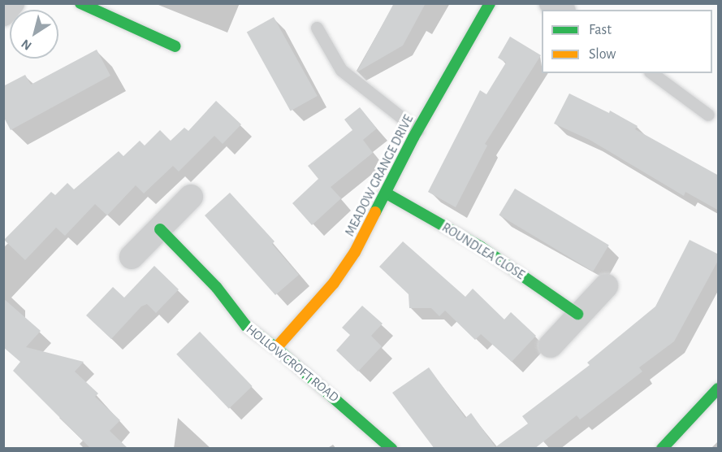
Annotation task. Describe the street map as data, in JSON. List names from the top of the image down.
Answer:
{
  "streets": {
    "street": ["MEADOW GRANGE DRIVE", "ROUNDLEA CLOSE", "HOLLOWCROFT ROAD"]
  },
  "crossings": [
    ["MEADOW GRANGE DRIVE", "ROUNDLEA CLOSE"],
    ["MEADOW GRANGE DRIVE", "HOLLOWCROFT ROAD"]
  ],
  "legend": ["Fast", "Slow"],
  "north": "bottom left"
}
